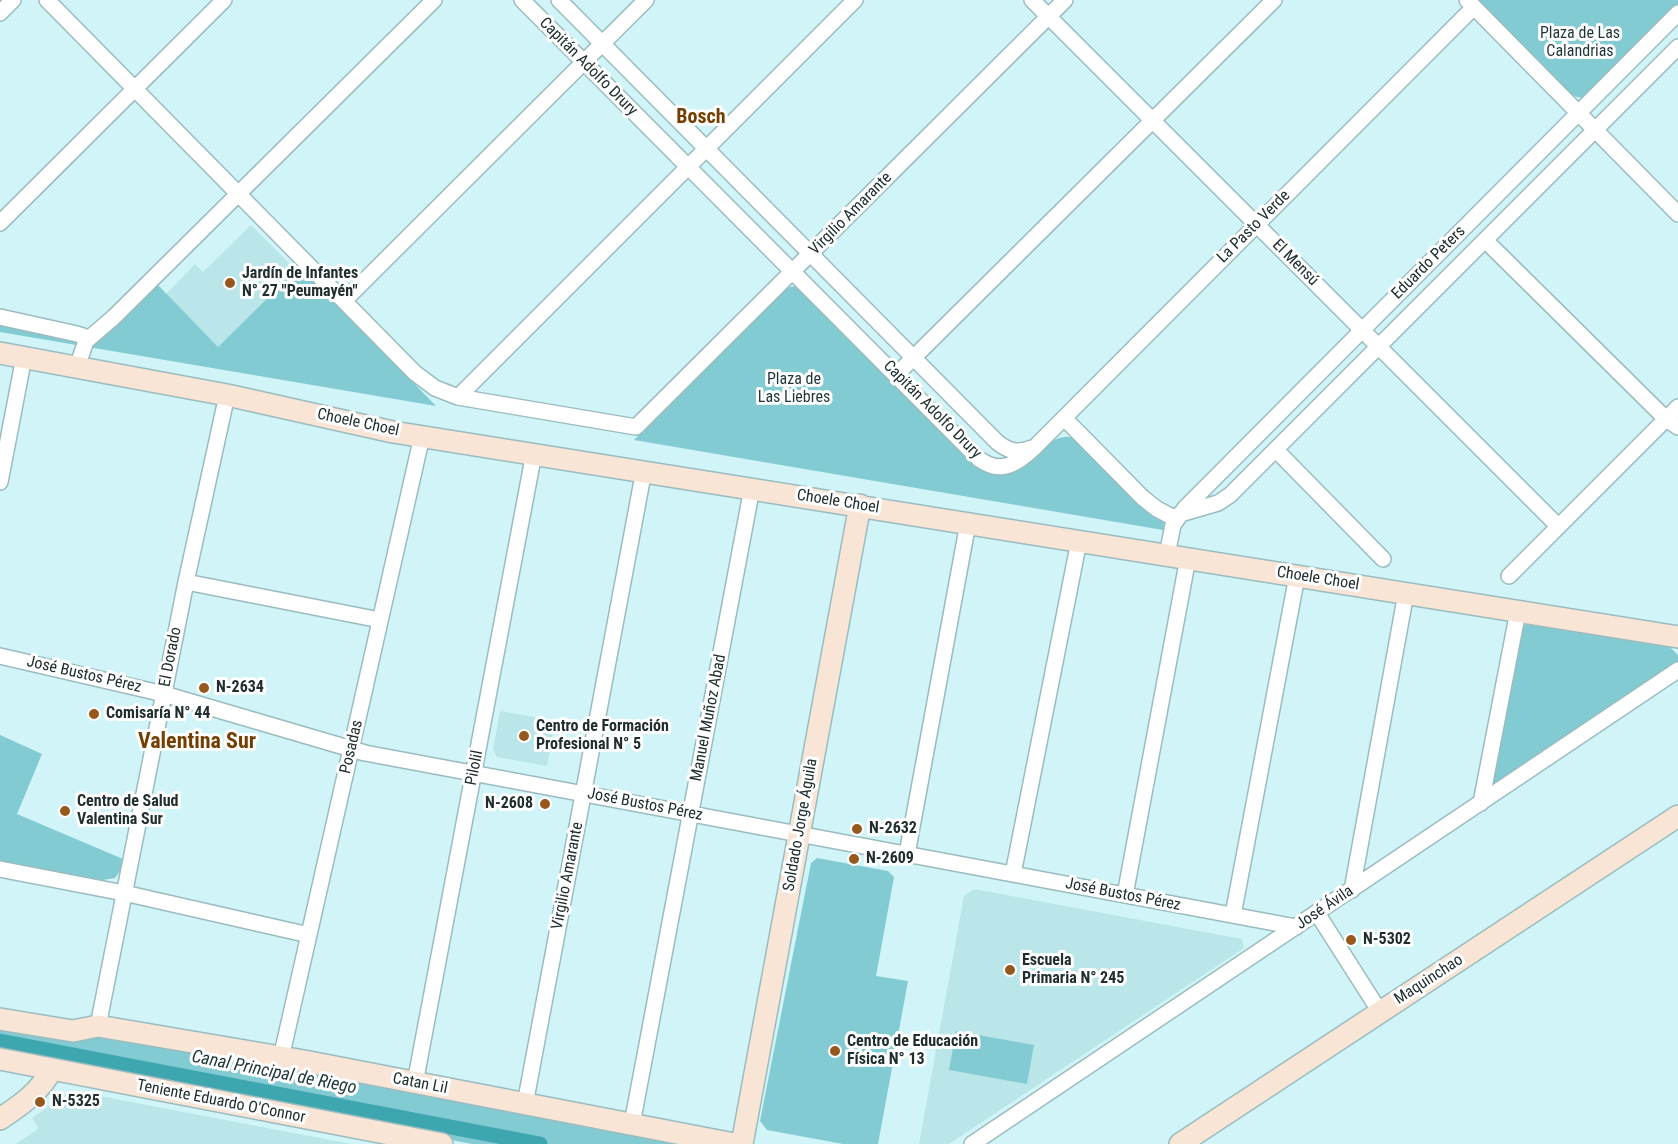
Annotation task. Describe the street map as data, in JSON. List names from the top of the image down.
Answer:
{
  "streets": {
    "street": [
      "Capitán Adolfo Drury",
      "Virgilio Amarante",
      "La Pasto Verde",
      "El Mensú",
      "Eduardo Peters",
      "Choele Choel",
      "El Dorado",
      "José Bustos Pérez",
      "Manuel Muñoz Abad",
      "Posadas",
      "Pilolil",
      "Soldado Jorge Águila",
      "José Ávila",
      "Maquinchao",
      "Catan Lil",
      "Teniente Eduardo O'Connor"
    ]
  },
  "crossings": [
    ["Capitán Adolfo Drury", "Virgilio Amarante"],
    ["Capitán Adolfo Drury", "La Pasto Verde"],
    ["Virgilio Amarante", "El Mensú"],
    ["Virgilio Amarante", "Choele Choel"],
    ["Virgilio Amarante", "José Bustos Pérez"],
    ["Virgilio Amarante", "Catan Lil"],
    ["La Pasto Verde", "El Mensú"],
    ["El Mensú", "Eduardo Peters"],
    ["Eduardo Peters", "Choele Choel"],
    ["Eduardo Peters", "José Bustos Pérez"],
    ["Choele Choel", "El Dorado"],
    ["Choele Choel", "Manuel Muñoz Abad"],
    ["Choele Choel", "Posadas"],
    ["Choele Choel", "Pilolil"],
    ["Choele Choel", "Soldado Jorge Águila"],
    ["El Dorado", "José Bustos Pérez"],
    ["El Dorado", "Catan Lil"],
    ["José Bustos Pérez", "Manuel Muñoz Abad"],
    ["José Bustos Pérez", "Posadas"],
    ["José Bustos Pérez", "Pilolil"],
    ["José Bustos Pérez", "Soldado Jorge Águila"],
    ["José Bustos Pérez", "José Ávila"],
    ["Manuel Muñoz Abad", "Catan Lil"],
    ["Posadas", "Catan Lil"],
    ["Pilolil", "Catan Lil"]
  ],
  "districts": ["Bosch", "Valentina Sur"],
  "water": ["Canal Principal de Riego"],
  "parks": ["Plaza de Las Calandrias", "Plaza de Las Liebres"],
  "places": [
    "Jardín de Infantes N° 27 \"Peumayén\"",
    "N-2634",
    "Comisaría N° 44",
    "Centro de Formación Profesional N° 5",
    "N-2608",
    "Centro de Salud Valentina Sur",
    "N-2632",
    "N-2609",
    "N-5302",
    "Escuela Primaria N° 245",
    "Centro de Educación Física N° 13",
    "N-5325"
  ]
}
